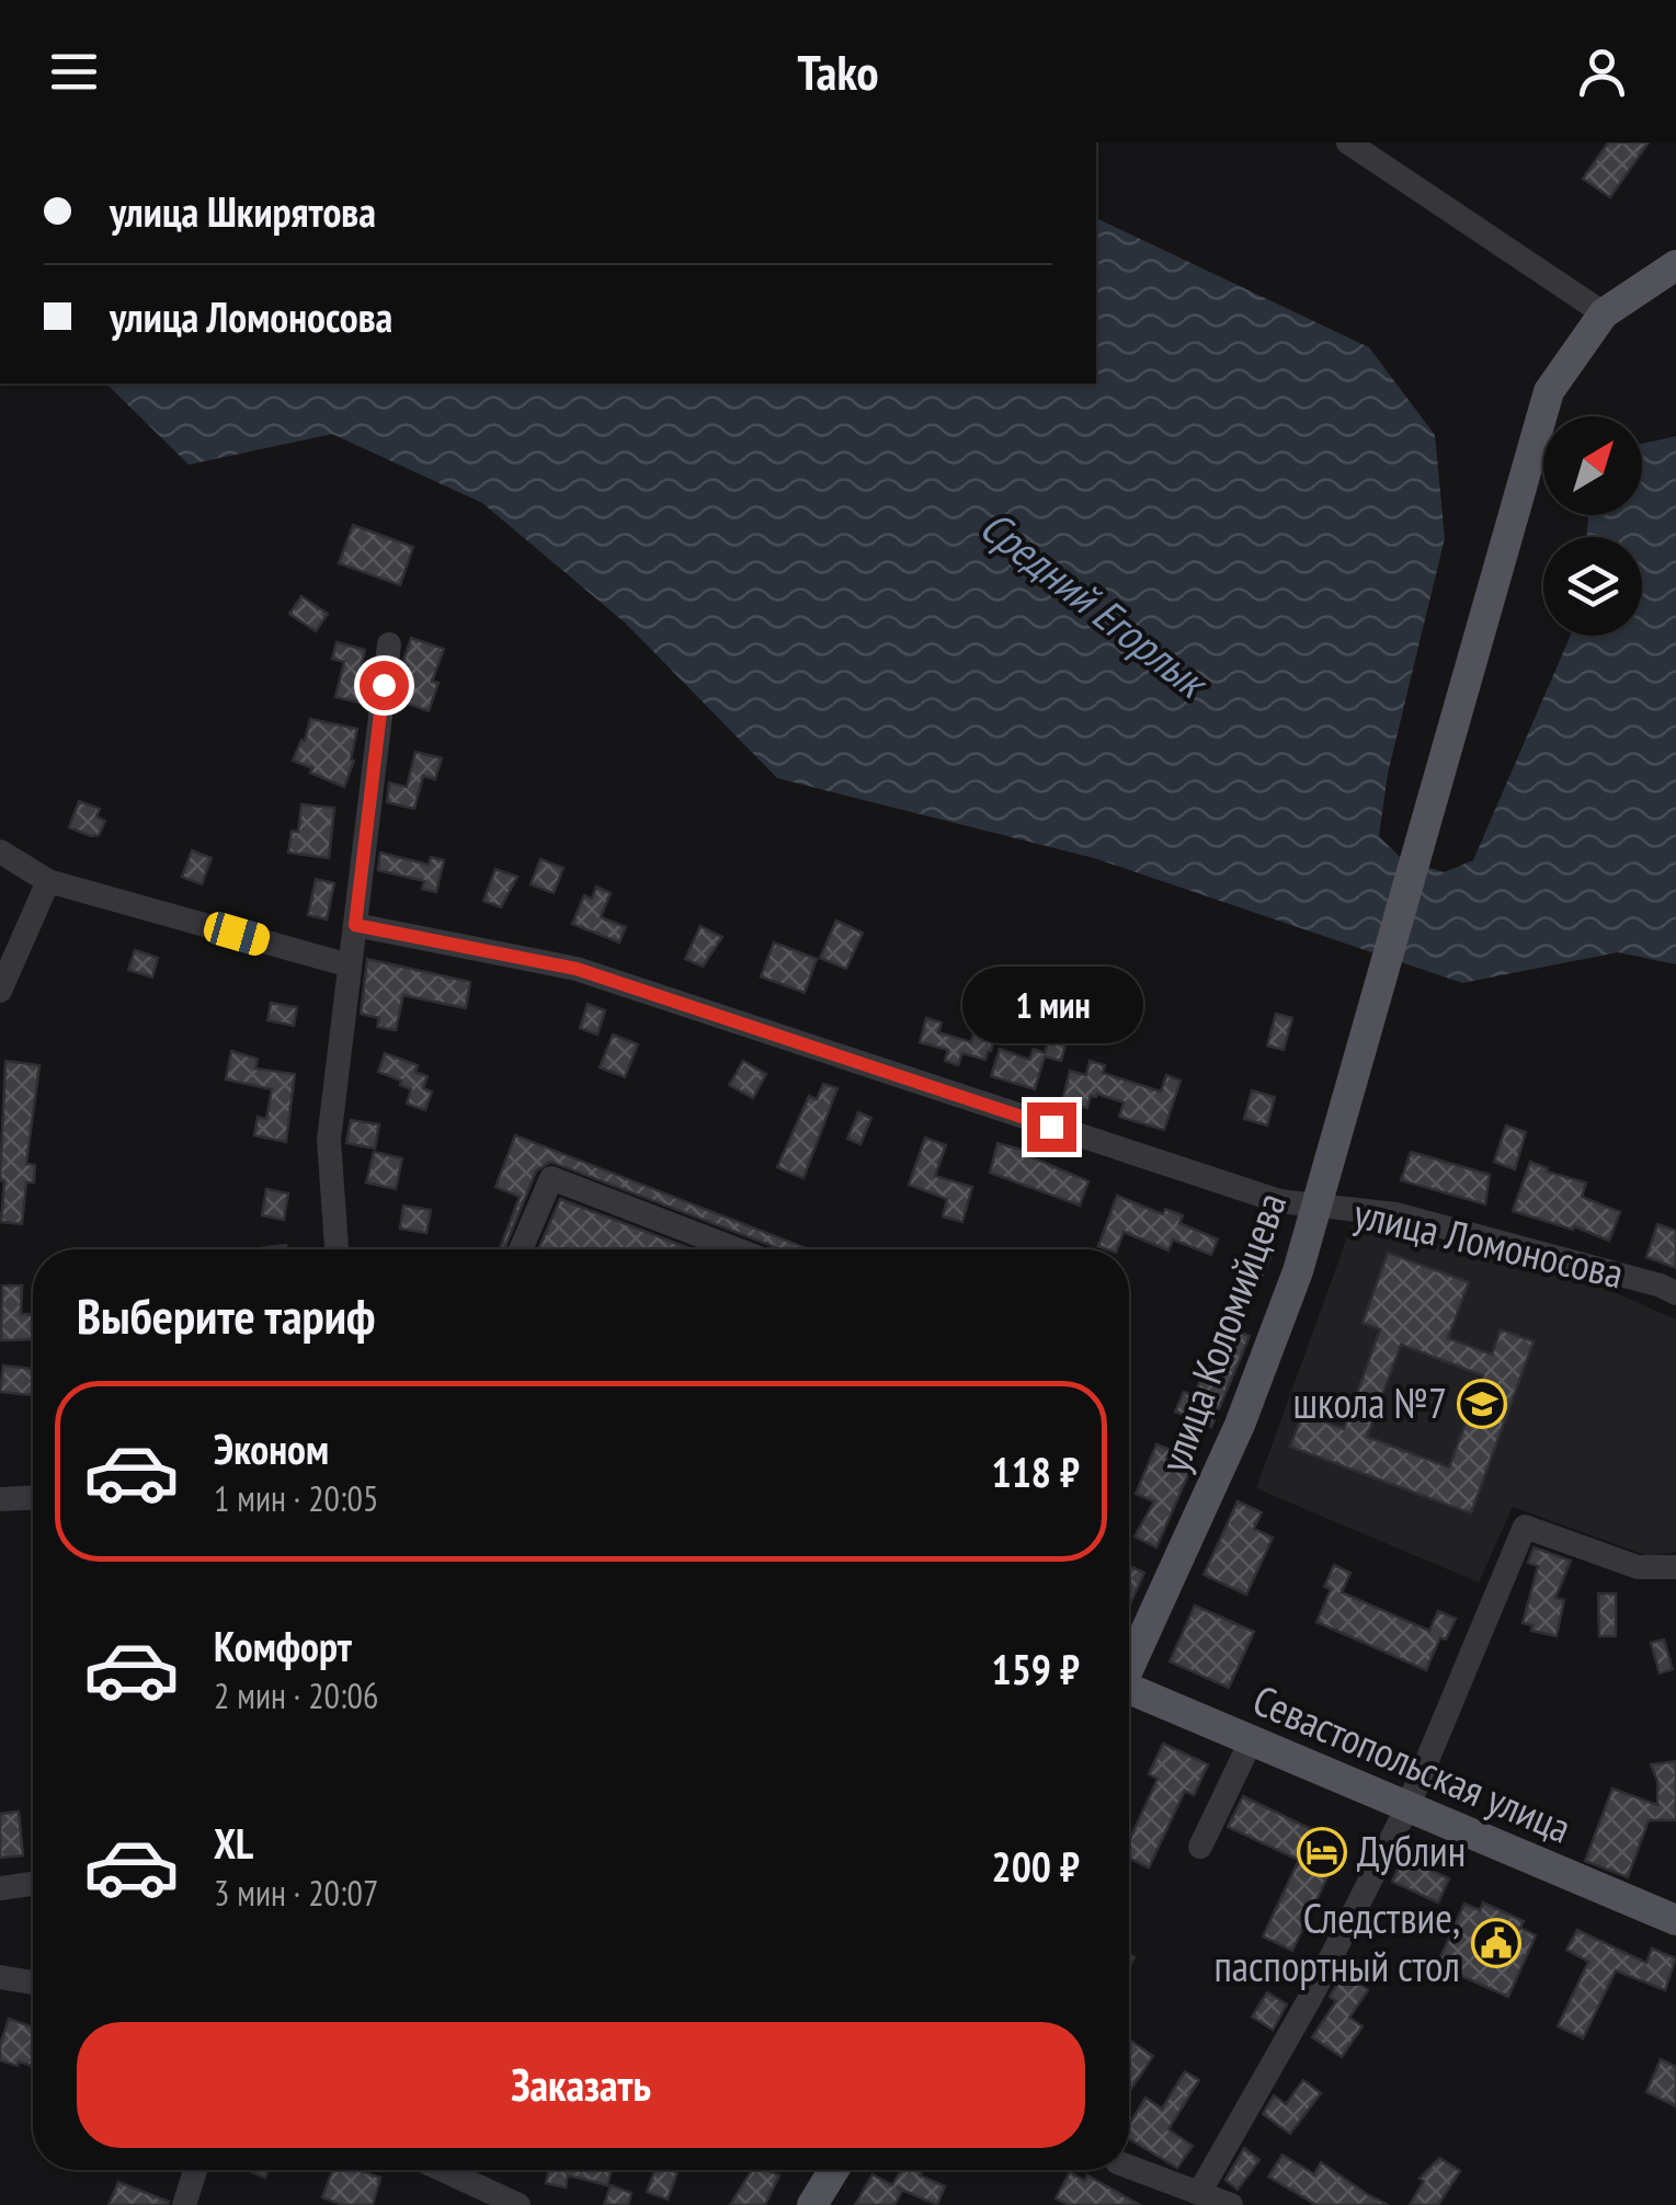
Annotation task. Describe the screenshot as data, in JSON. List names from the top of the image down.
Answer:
{
  "streets": {
    "main road": ["улица Коломийцева", "Севастопольская улица"],
    "street": ["улица Ломоносова"]
  },
  "crossings": [
    ["улица Ломоносова", "улица Коломийцева"]
  ],
  "water": ["Средний Егорлык"],
  "places": {
    "school or university": ["школа №7"],
    "hotel": ["Дублин"],
    "public building": ["Следствие, паспортный стол"]
  },
  "north": "top right",
  "page": {
    "header": "Tako",
    "banner": ["улица Шкирятова", "улица Ломоносова"],
    "bubble": "1 мин",
    "heading": "Выберите тариф",
    "list": [
      {
        "name": "Эконом",
        "note": "1 мин · 20:05",
        "value": "118 ₽"
      },
      {
        "name": "Комфорт",
        "note": "2 мин · 20:06",
        "value": "159 ₽"
      },
      {
        "name": "XL",
        "note": "3 мин · 20:07",
        "value": "200 ₽"
      }
    ],
    "buttons": "Заказать"
  }
}
